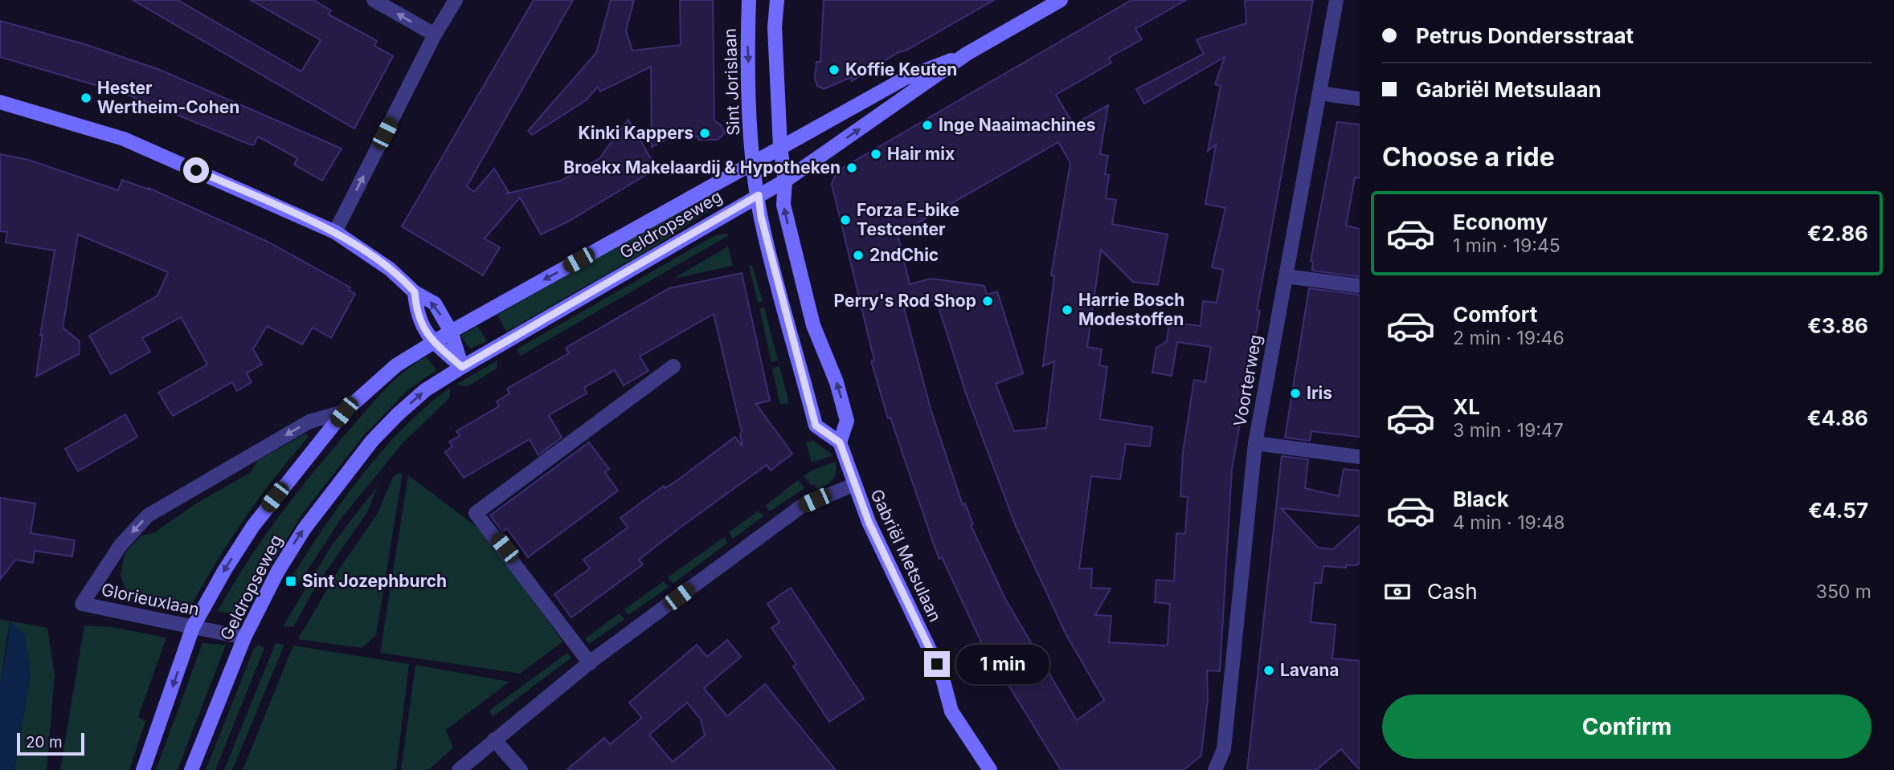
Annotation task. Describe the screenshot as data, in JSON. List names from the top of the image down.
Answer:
{
  "streets": {
    "street": [
      "Sint Jorislaan",
      "Geldropseweg",
      "Voorterweg",
      "Gabriël Metsulaan",
      "Glorieuxlaan"
    ]
  },
  "crossings": [
    ["Sint Jorislaan", "Geldropseweg"],
    ["Geldropseweg", "Glorieuxlaan"]
  ],
  "places": {
    "other": [
      "Koffie Keuten",
      "Hester Wertheim-Cohen",
      "Inge Naaimachines",
      "Kinki Kappers",
      "Hair mix",
      "Broekx Makelaardij & Hypotheken",
      "Forza E-bike Testcenter",
      "2ndChic",
      "Perry's Rod Shop",
      "Harrie Bosch Modestoffen",
      "Iris",
      "Lavana"
    ],
    "transit": ["Sint Jozephburch"]
  },
  "scale_bar": "20 m",
  "page": {
    "banner": ["Petrus Dondersstraat", "Gabriël Metsulaan"],
    "heading": "Choose a ride",
    "list": [
      {
        "name": "Economy",
        "note": "1 min · 19:45",
        "value": "€2.86"
      },
      {
        "name": "Comfort",
        "note": "2 min · 19:46",
        "value": "€3.86"
      },
      {
        "name": "XL",
        "note": "3 min · 19:47",
        "value": "€4.86"
      },
      {
        "name": "Black",
        "note": "4 min · 19:48",
        "value": "€4.57"
      }
    ],
    "pay": ["Cash", "350 m"],
    "bubble": "1 min",
    "buttons": "Confirm",
    "scale": "20 m"
  }
}
